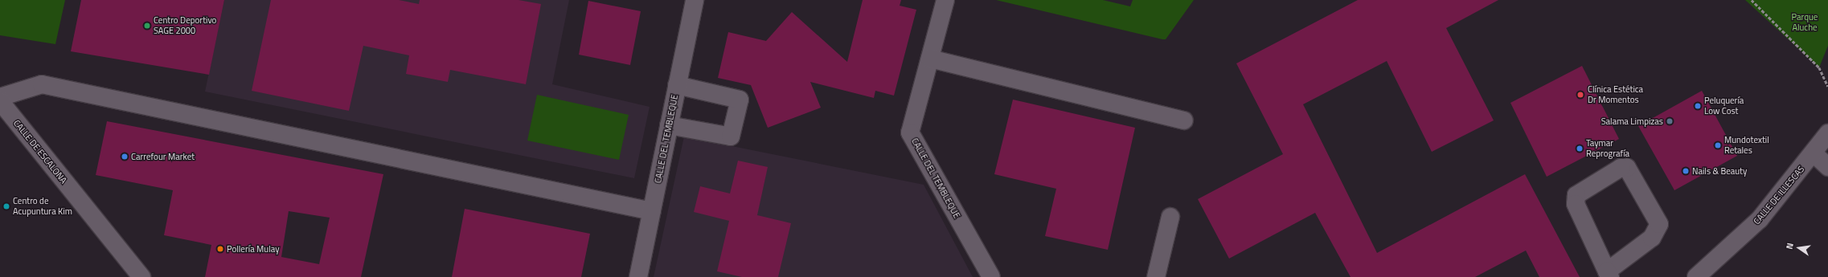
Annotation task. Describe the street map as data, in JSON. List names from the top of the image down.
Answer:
{
  "streets": {
    "street": ["CALLE DEL TEMBLEQUE", "CALLE DE ESCALONA", "CALLE DE ILLESCAS"]
  },
  "parks": ["Parque Aluche"],
  "places": [
    "Centro Deportivo SAGE 2000",
    "Clínica Estética Dr Momentos",
    "Peluquería Low Cost",
    "Salama Limpizas",
    "Mundotextil Retales",
    "Taymar Reprografía",
    "Carrefour Market",
    "Nails & Beauty",
    "Centro de Acupuntura Kim",
    "Pollería Mulay"
  ],
  "north": "left"
}
